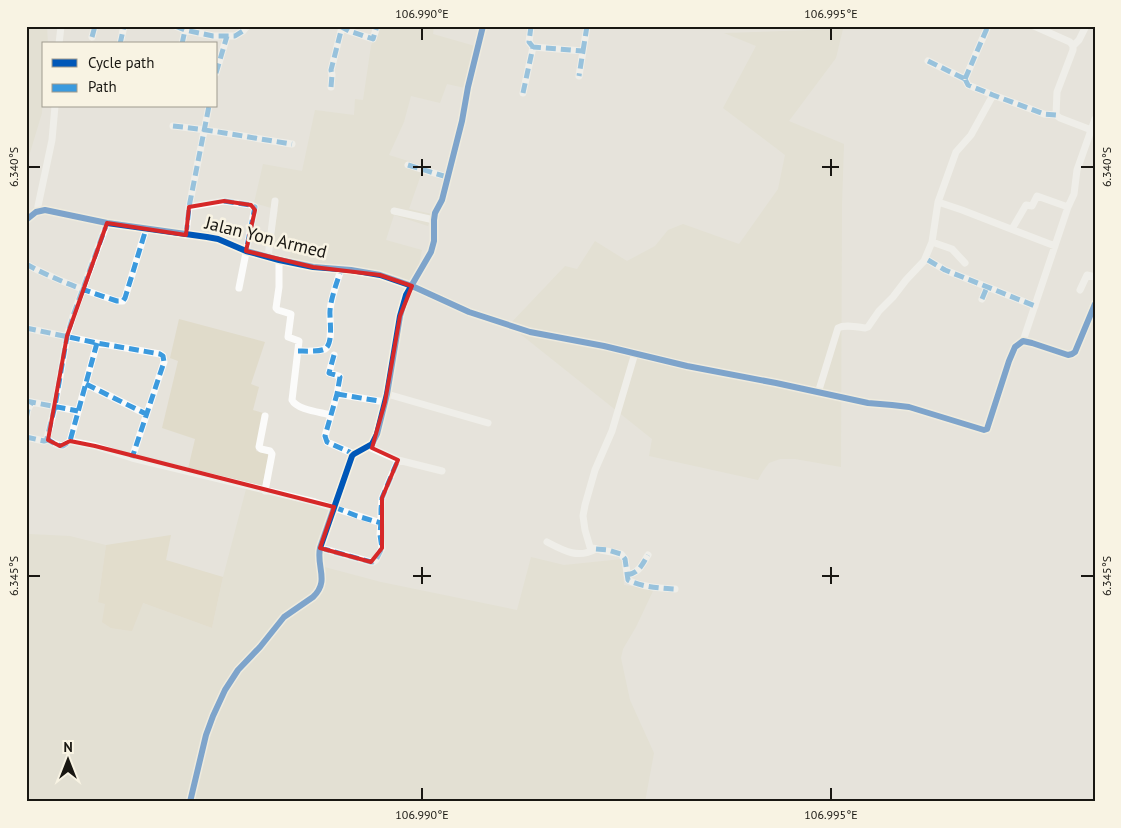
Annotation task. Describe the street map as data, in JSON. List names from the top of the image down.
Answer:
{
  "streets": {
    "street": ["Jalan Yon Armed"]
  },
  "legend": ["Cycle path", "Path"],
  "north": "top",
  "coordinates": [
    "106.990°E",
    "106.995°E",
    "6.340°S",
    "6.345°S"
  ]
}
